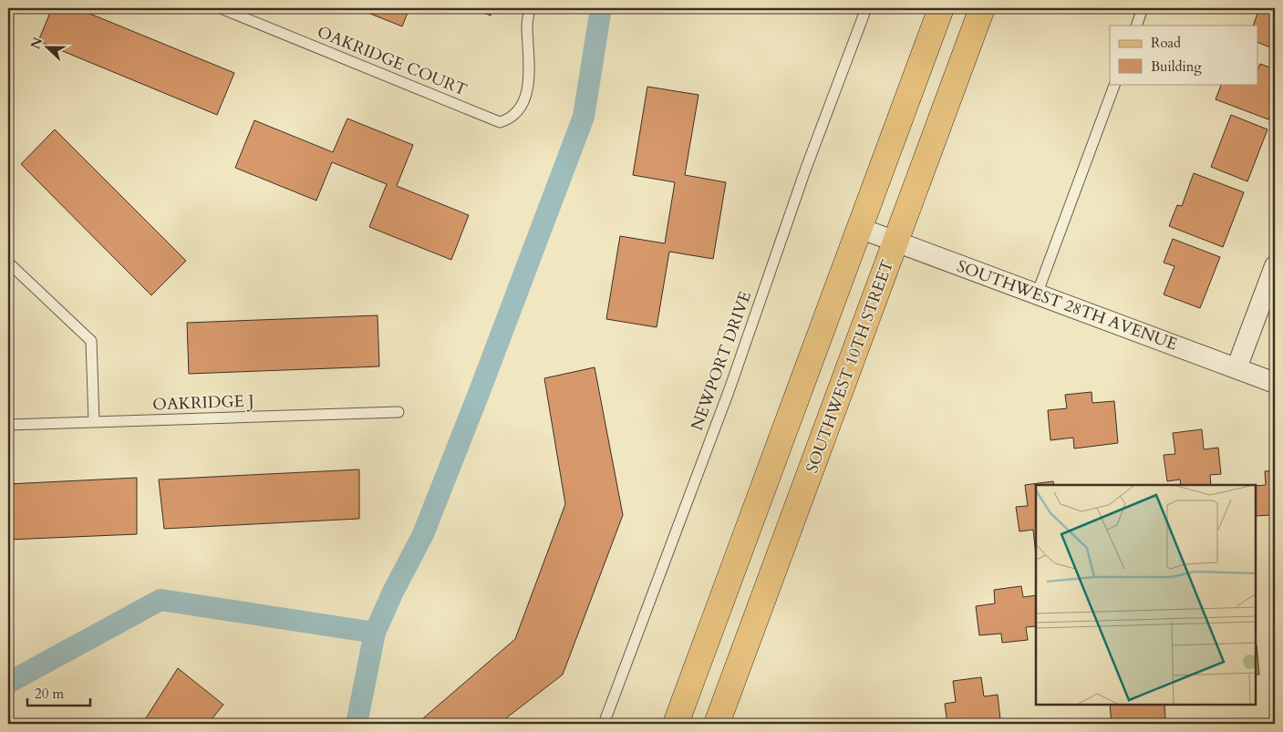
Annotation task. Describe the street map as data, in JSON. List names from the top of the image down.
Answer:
{
  "streets": {
    "main road": ["SOUTHWEST 10TH STREET"],
    "street": ["SOUTHWEST 28TH AVENUE"],
    "lane": ["OAKRIDGE COURT", "NEWPORT DRIVE", "OAKRIDGE J"]
  },
  "crossings": [
    ["SOUTHWEST 28TH AVENUE", "SOUTHWEST 10TH STREET"]
  ],
  "legend": ["Road", "Building"],
  "scale_bar": "20 m",
  "north": "left"
}
